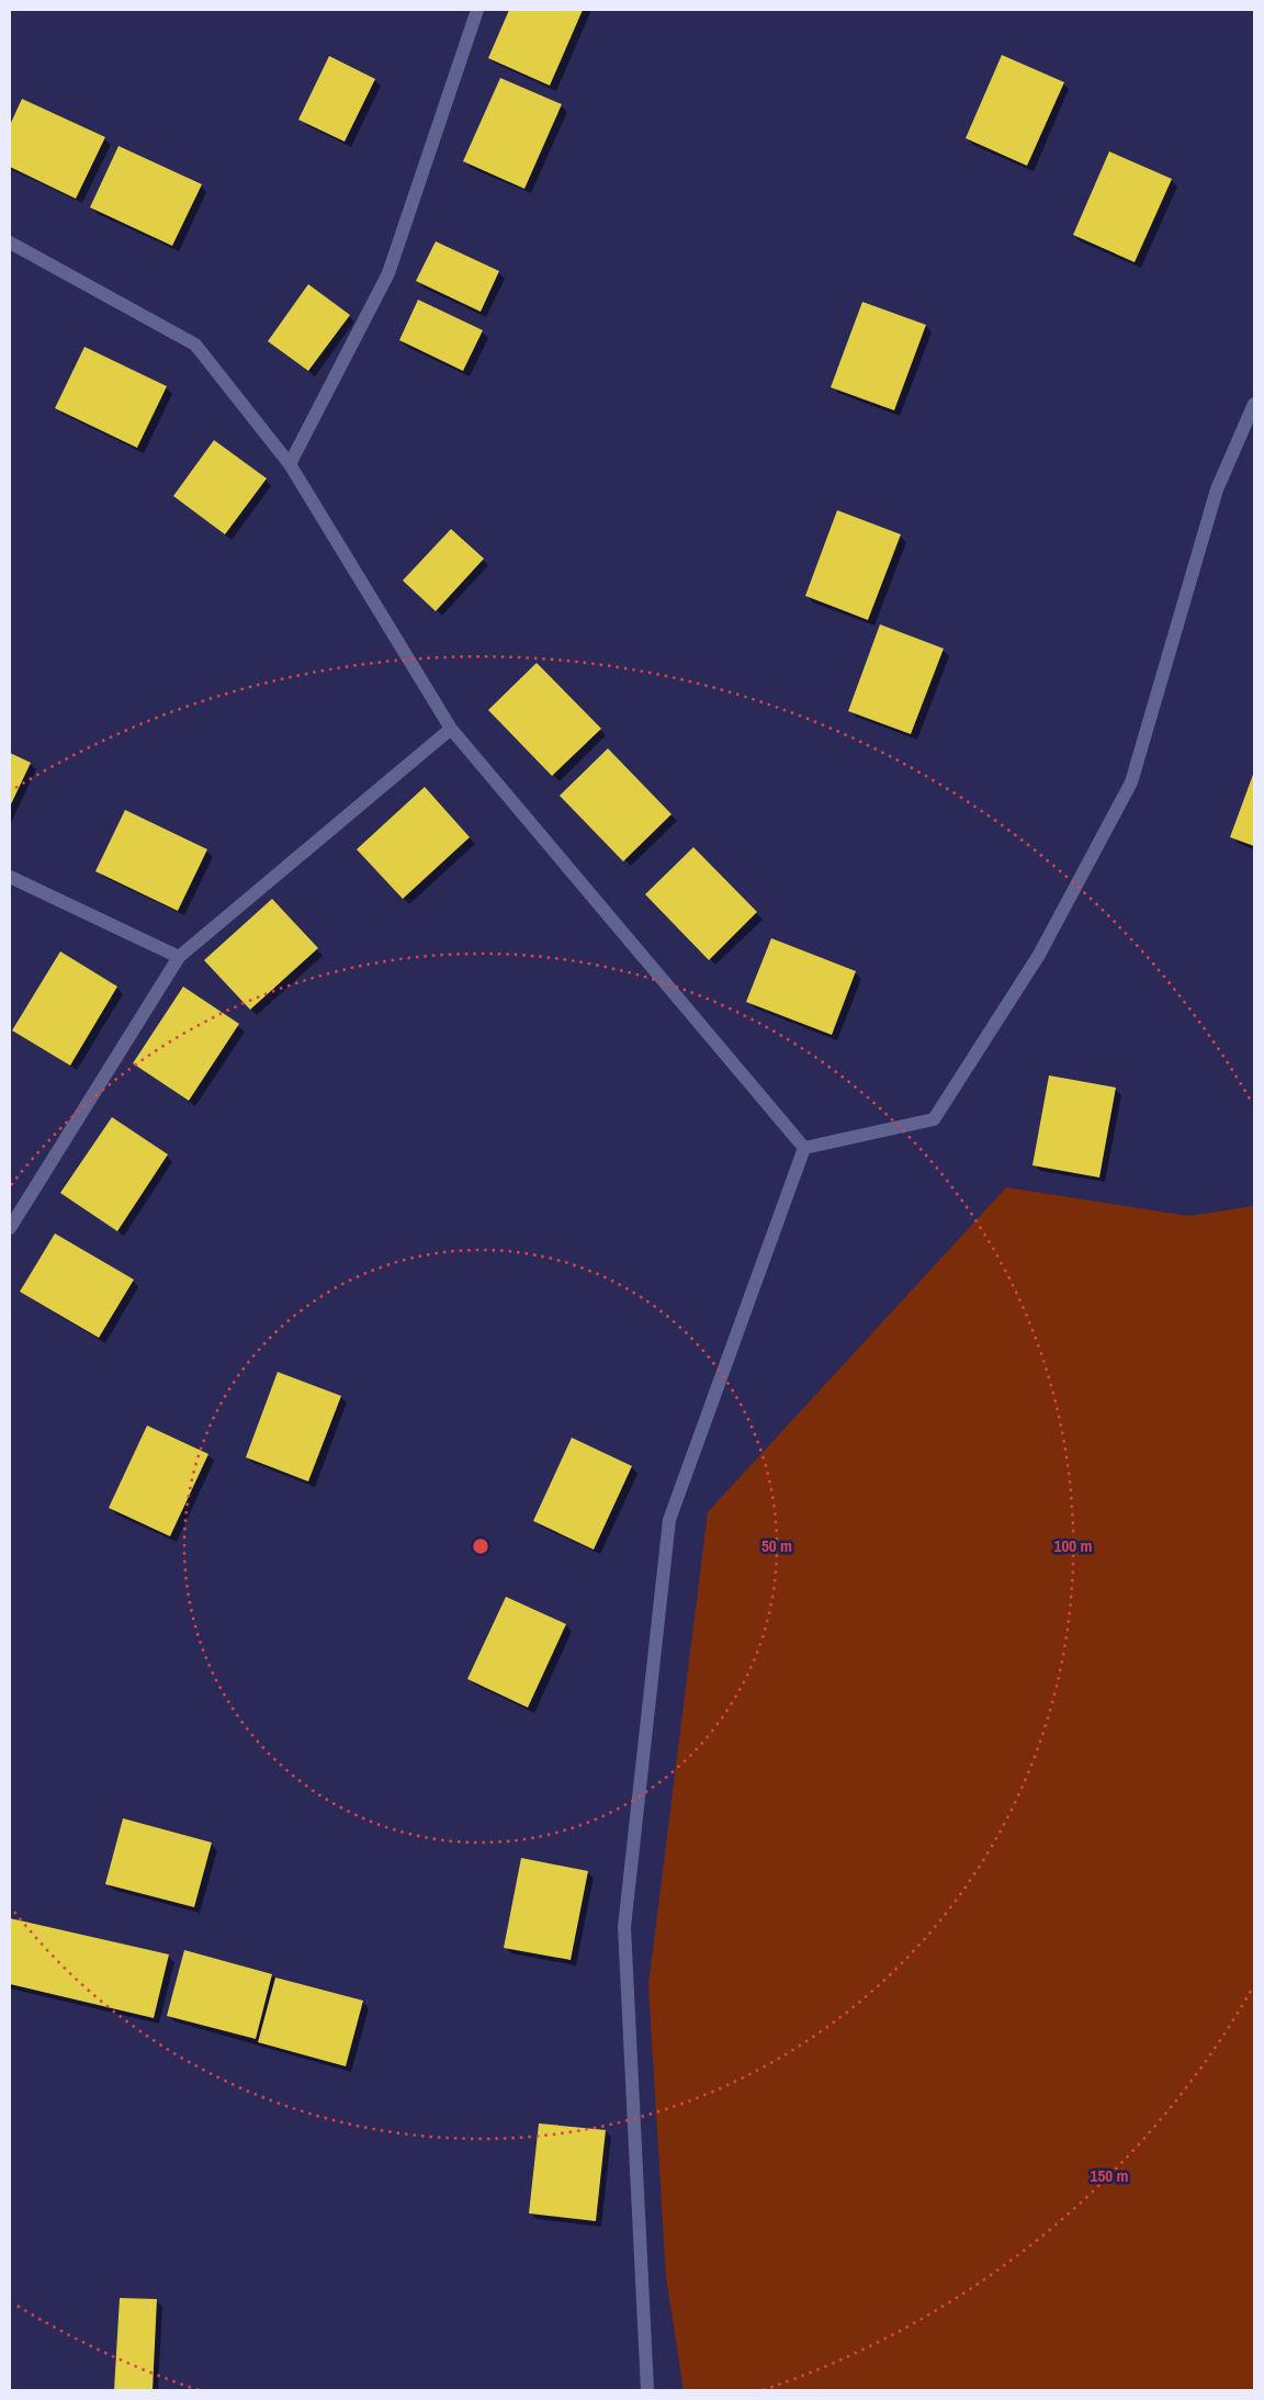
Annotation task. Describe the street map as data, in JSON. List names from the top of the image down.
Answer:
{
  "rings": ["50 m", "100 m", "150 m"]
}
